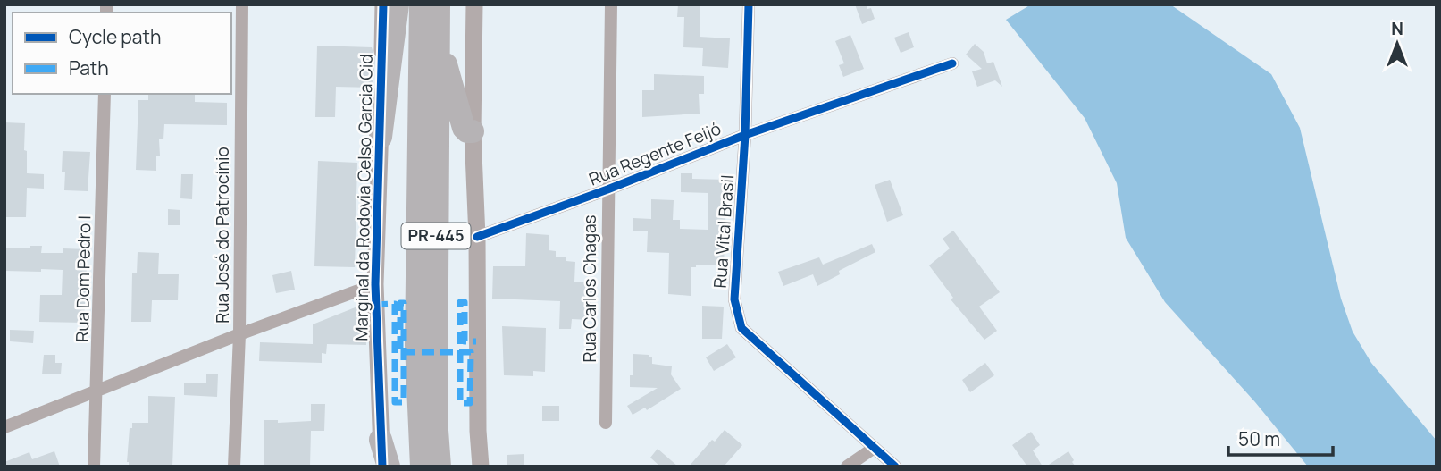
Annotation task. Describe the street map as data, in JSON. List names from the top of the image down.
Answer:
{
  "streets": {
    "highway": ["PR-445"],
    "street": [
      "Rua Regente Feijó",
      "Marginal da Rodovia Celso Garcia Cid",
      "Rua Vital Brasil",
      "Rua José do Patrocínio",
      "Rua Dom Pedro I",
      "Rua Carlos Chagas"
    ]
  },
  "crossings": [
    ["Rua Regente Feijó", "Rua Vital Brasil"],
    ["Rua Regente Feijó", "Rua Carlos Chagas"]
  ],
  "legend": ["Cycle path", "Path"],
  "scale_bar": "50 m",
  "north": "top"
}
